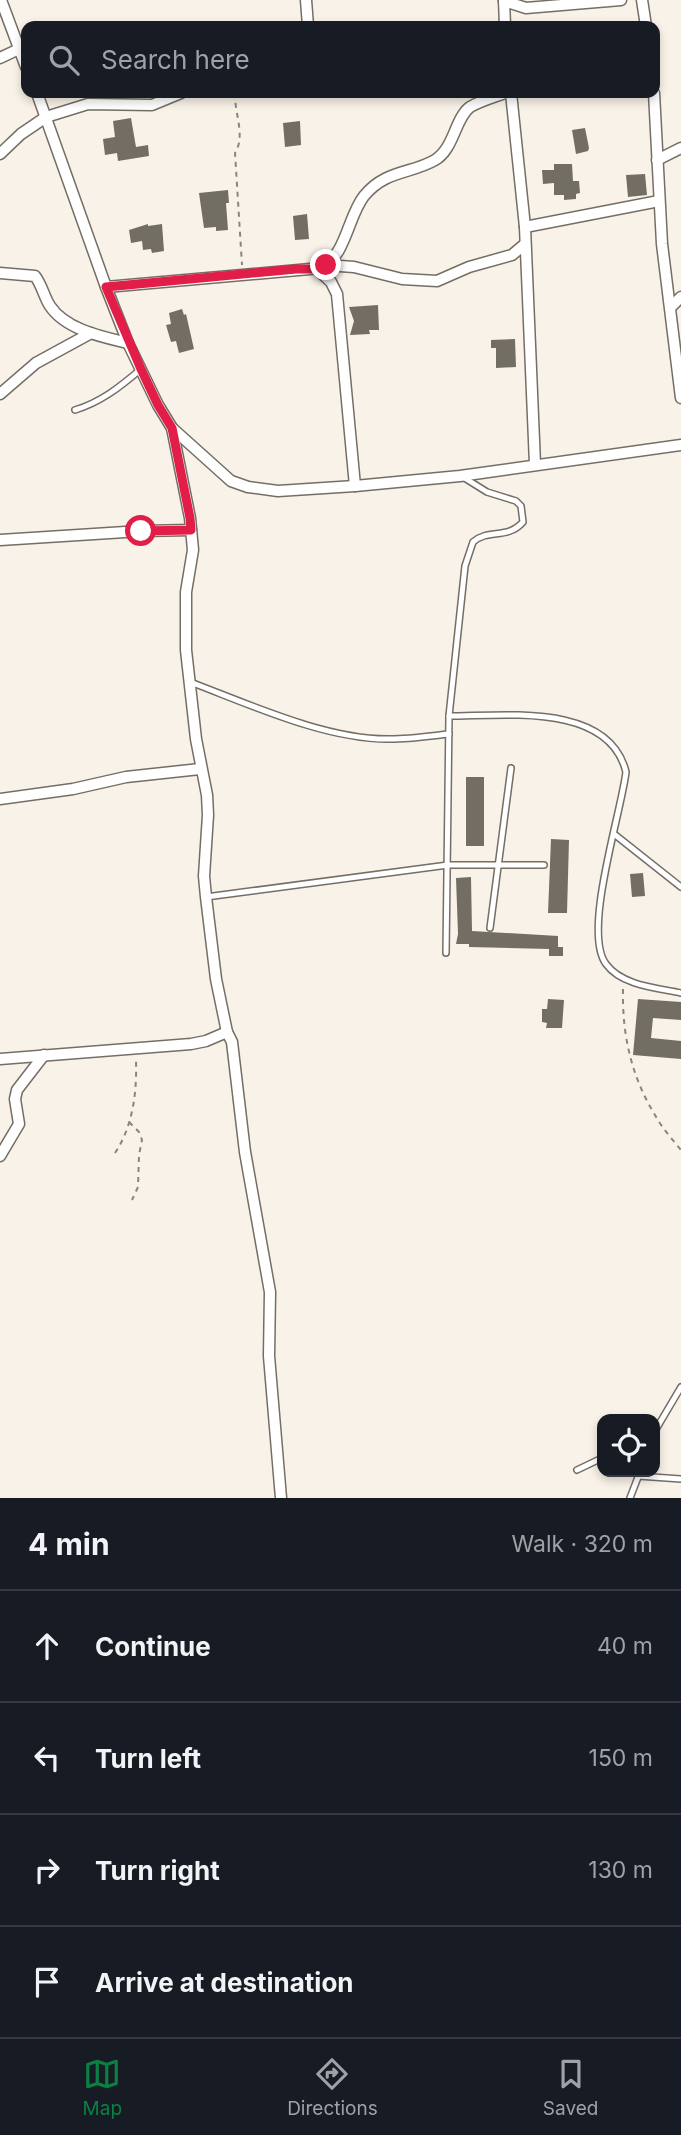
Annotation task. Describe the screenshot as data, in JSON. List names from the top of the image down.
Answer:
{
  "page": {
    "search": "Search here",
    "heading": ["4 min", "Walk · 320 m"],
    "list": [
      ["Continue", "40 m"],
      ["Turn left", "150 m"],
      ["Turn right", "130 m"],
      "Arrive at destination"
    ],
    "nav": ["Map", "Directions", "Saved"]
  }
}
